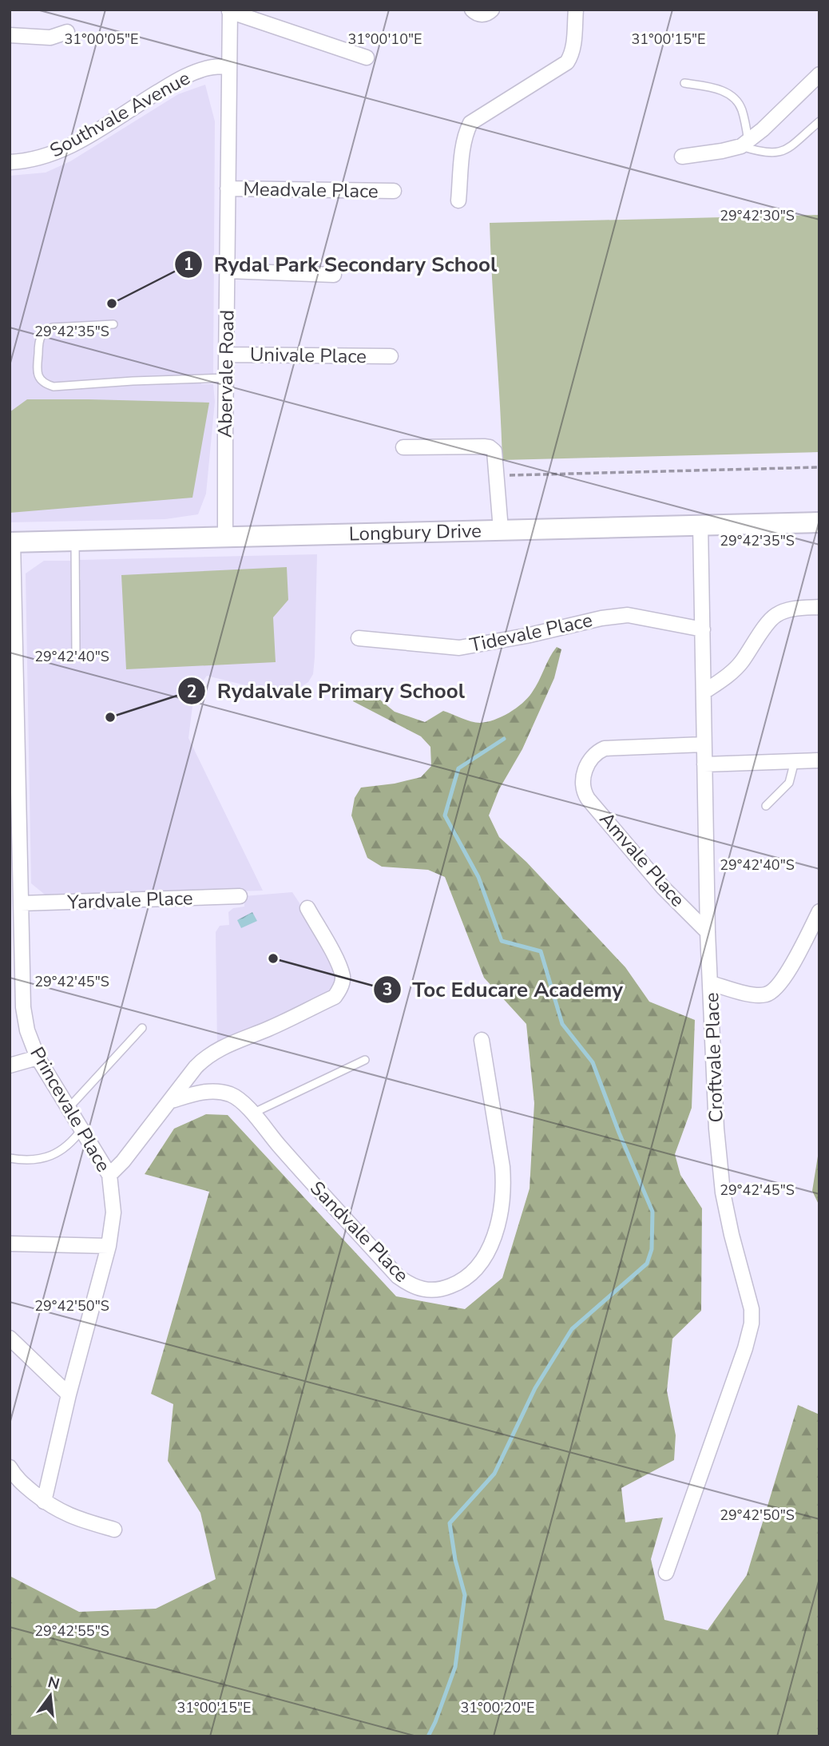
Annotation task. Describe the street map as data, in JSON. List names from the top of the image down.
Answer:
{
  "streets": {
    "street": [
      "Southvale Avenue",
      "Meadvale Place",
      "Univale Place",
      "Abervale Road",
      "Longbury Drive",
      "Tidevale Place",
      "Amvale Place",
      "Yardvale Place",
      "Croftvale Place",
      "Princevale Place",
      "Sandvale Place"
    ]
  },
  "crossings": [
    ["Southvale Avenue", "Abervale Road"],
    ["Meadvale Place", "Abervale Road"],
    ["Univale Place", "Abervale Road"],
    ["Abervale Road", "Longbury Drive"],
    ["Longbury Drive", "Croftvale Place"],
    ["Longbury Drive", "Princevale Place"],
    ["Tidevale Place", "Croftvale Place"],
    ["Amvale Place", "Croftvale Place"],
    ["Yardvale Place", "Princevale Place"]
  ],
  "places": ["Rydal Park Secondary School", "Rydalvale Primary School", "Toc Educare Academy"],
  "north": "top",
  "coordinates": [
    "31°00'05\"E",
    "31°00'10\"E",
    "31°00'15\"E",
    "29°42'30\"S",
    "29°42'35\"S",
    "29°42'40\"S",
    "29°42'45\"S",
    "29°42'50\"S",
    "29°42'55\"S",
    "31°00'20\"E"
  ]
}
